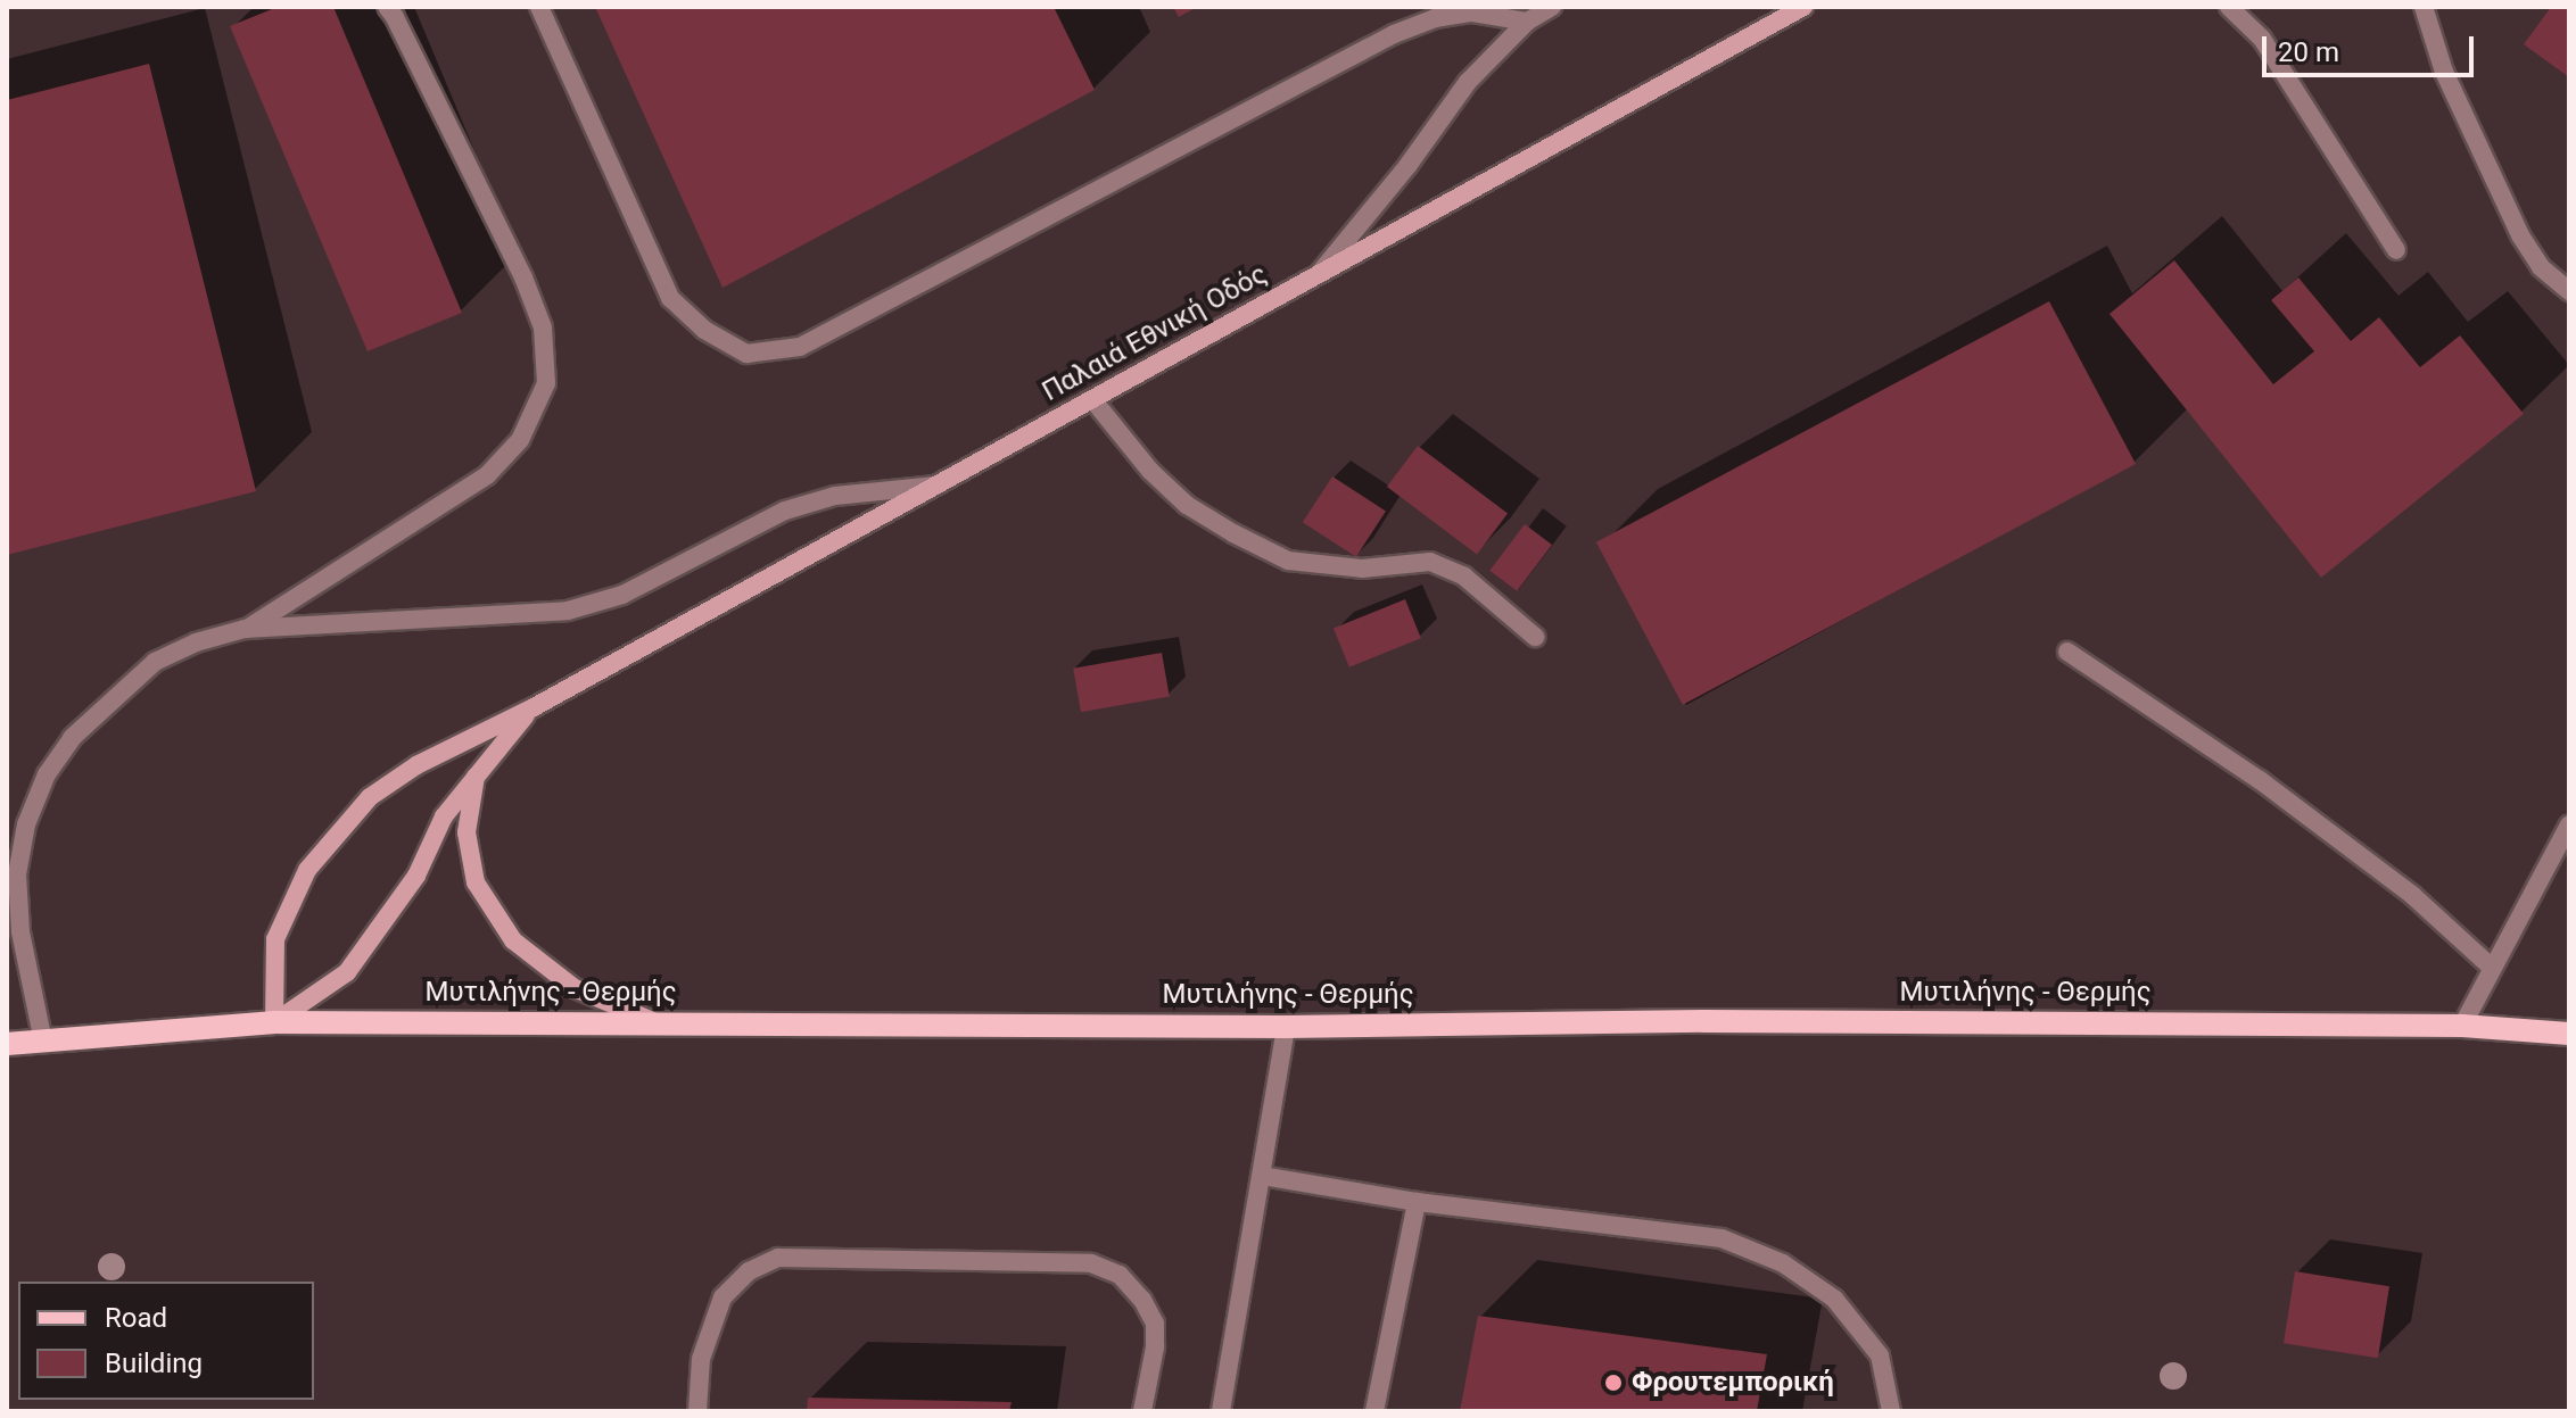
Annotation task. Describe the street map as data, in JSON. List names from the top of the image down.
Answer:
{
  "streets": {
    "main road": ["Παλαιά Εθνική Οδός", "Μυτιλήνης - Θερμής"]
  },
  "crossings": [
    ["Παλαιά Εθνική Οδός", "Μυτιλήνης - Θερμής"]
  ],
  "places": ["Φρουτεμπορική"],
  "legend": ["Road", "Building"],
  "scale_bar": "20 m"
}
